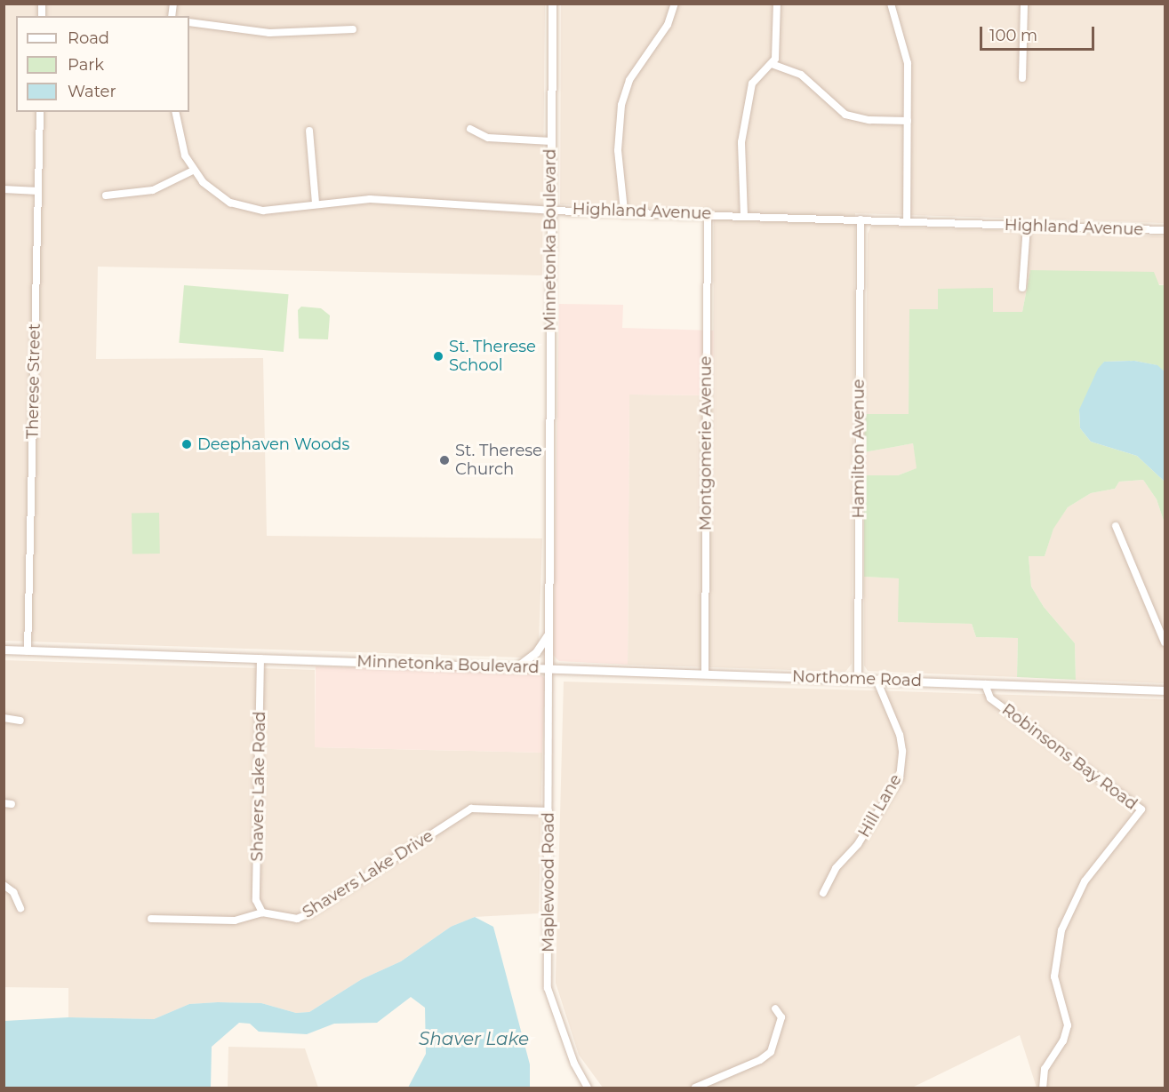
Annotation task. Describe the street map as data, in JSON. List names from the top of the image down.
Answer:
{
  "streets": {
    "street": [
      "Highland Avenue",
      "Minnetonka Boulevard",
      "Therese Street",
      "Montgomerie Avenue",
      "Hamilton Avenue",
      "Northome Road",
      "Robinsons Bay Road",
      "Shavers Lake Road",
      "Hill Lane",
      "Shavers Lake Drive",
      "Maplewood Road"
    ]
  },
  "crossings": [
    ["Highland Avenue", "Minnetonka Boulevard"],
    ["Highland Avenue", "Montgomerie Avenue"],
    ["Highland Avenue", "Hamilton Avenue"],
    ["Minnetonka Boulevard", "Therese Street"],
    ["Minnetonka Boulevard", "Northome Road"],
    ["Minnetonka Boulevard", "Shavers Lake Road"],
    ["Minnetonka Boulevard", "Maplewood Road"],
    ["Montgomerie Avenue", "Northome Road"],
    ["Hamilton Avenue", "Northome Road"],
    ["Northome Road", "Robinsons Bay Road"],
    ["Northome Road", "Hill Lane"],
    ["Northome Road", "Maplewood Road"],
    ["Shavers Lake Road", "Shavers Lake Drive"],
    ["Shavers Lake Drive", "Maplewood Road"]
  ],
  "water": ["Shaver Lake"],
  "places": ["St. Therese School", "Deephaven Woods", "St. Therese Church"],
  "legend": ["Road", "Park", "Water"],
  "scale_bar": "100 m"
}
